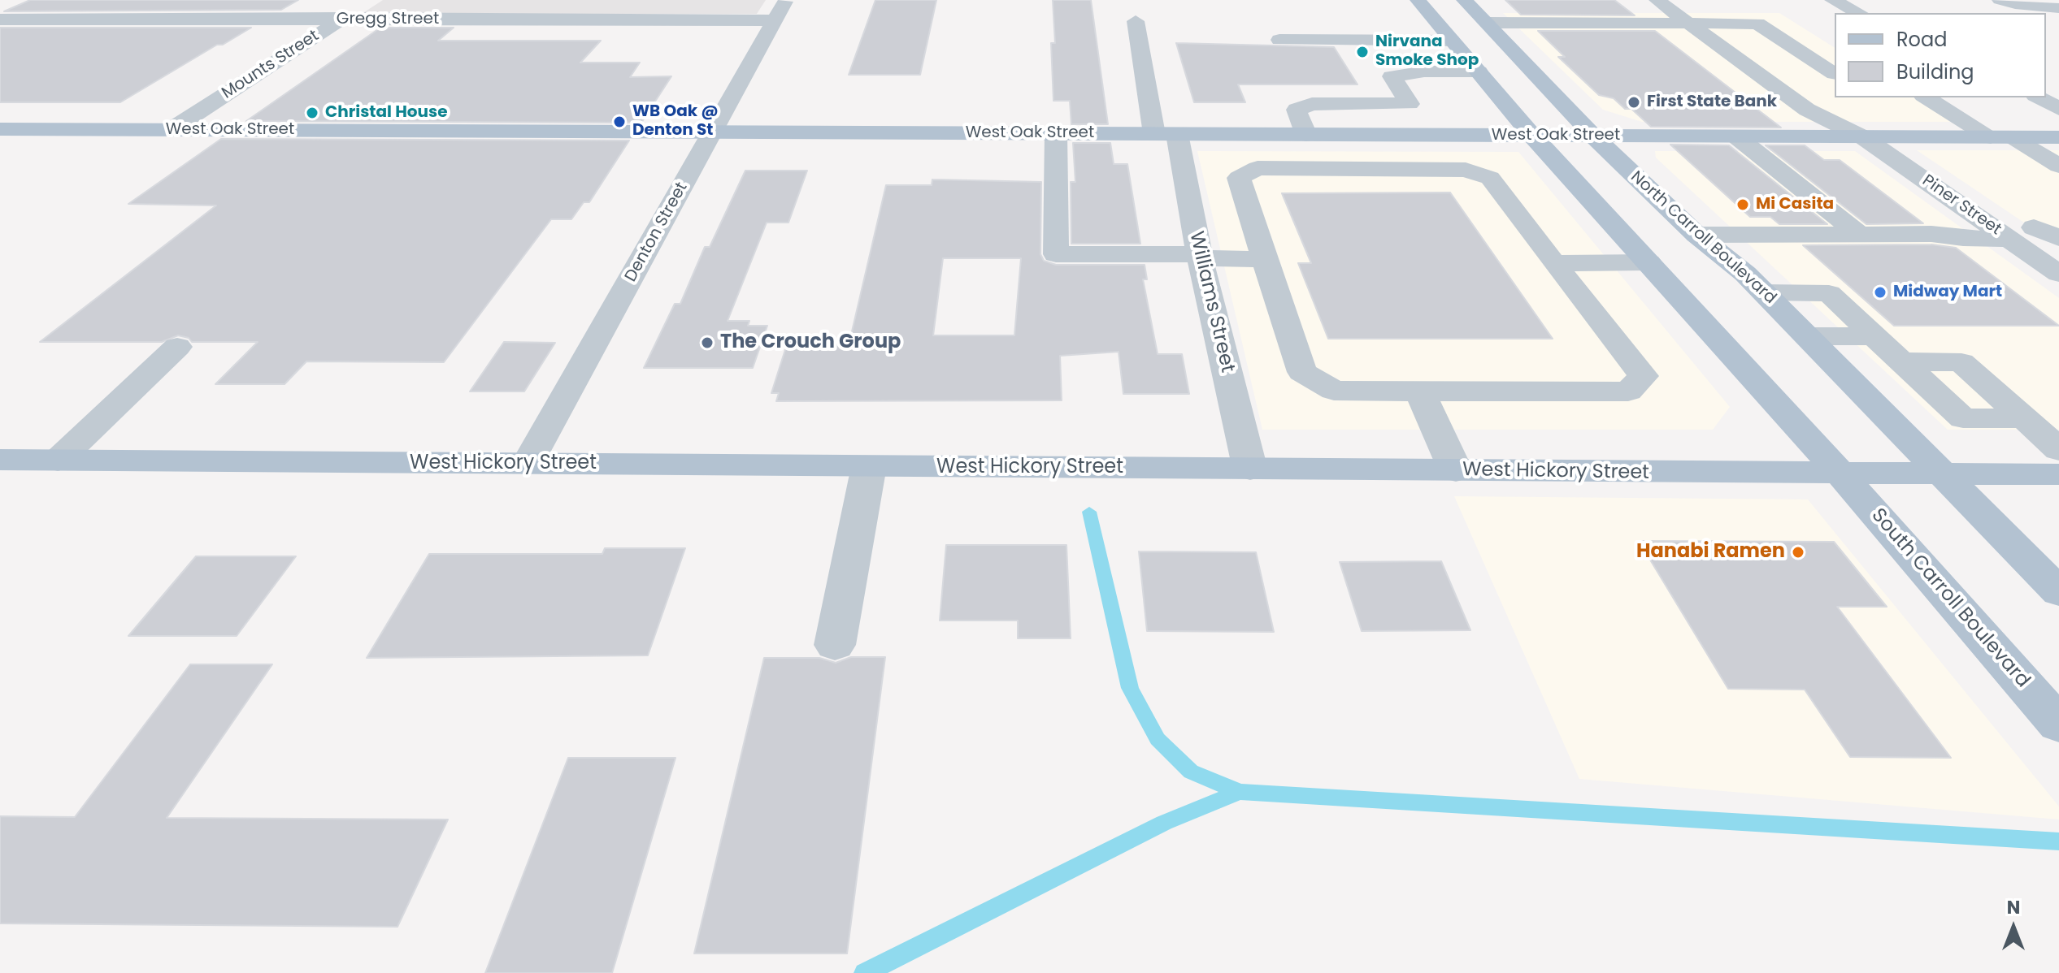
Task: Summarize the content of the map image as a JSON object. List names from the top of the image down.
{
  "streets": {
    "main road": [
      "West Oak Street",
      "North Carroll Boulevard",
      "West Hickory Street",
      "South Carroll Boulevard"
    ],
    "street": [
      "Gregg Street",
      "Mounts Street",
      "Piner Street",
      "Denton Street",
      "Williams Street"
    ]
  },
  "crossings": [
    ["Gregg Street", "Mounts Street"],
    ["Gregg Street", "Denton Street"],
    ["Mounts Street", "West Oak Street"],
    ["West Oak Street", "Piner Street"],
    ["West Oak Street", "Denton Street"],
    ["West Oak Street", "North Carroll Boulevard"],
    ["West Oak Street", "Williams Street"],
    ["Denton Street", "West Hickory Street"],
    ["North Carroll Boulevard", "West Hickory Street"],
    ["Williams Street", "West Hickory Street"],
    ["West Hickory Street", "South Carroll Boulevard"]
  ],
  "places": [
    "Nirvana Smoke Shop",
    "First State Bank",
    "Christal House",
    "WB Oak @ Denton St",
    "Mi Casita",
    "Midway Mart",
    "The Crouch Group",
    "Hanabi Ramen"
  ],
  "legend": ["Road", "Building"],
  "north": "top"
}
